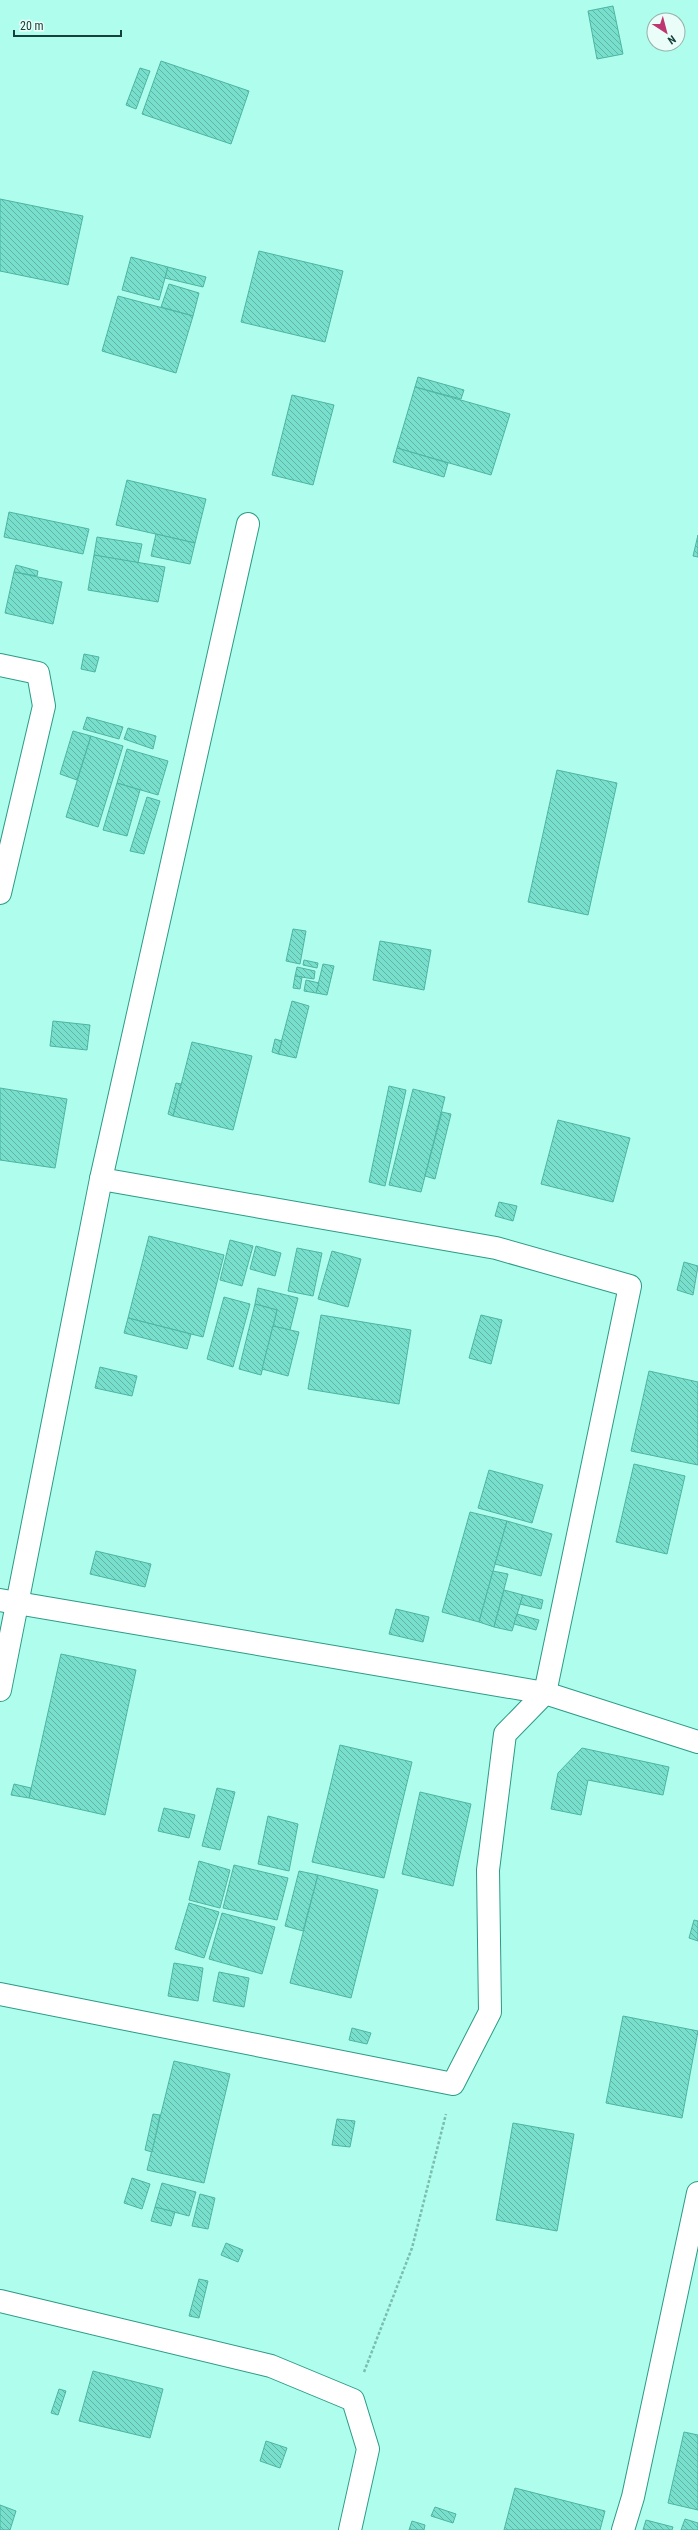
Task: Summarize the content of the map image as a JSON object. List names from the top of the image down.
{
  "scale_bar": "20 m",
  "north": "bottom right"
}
